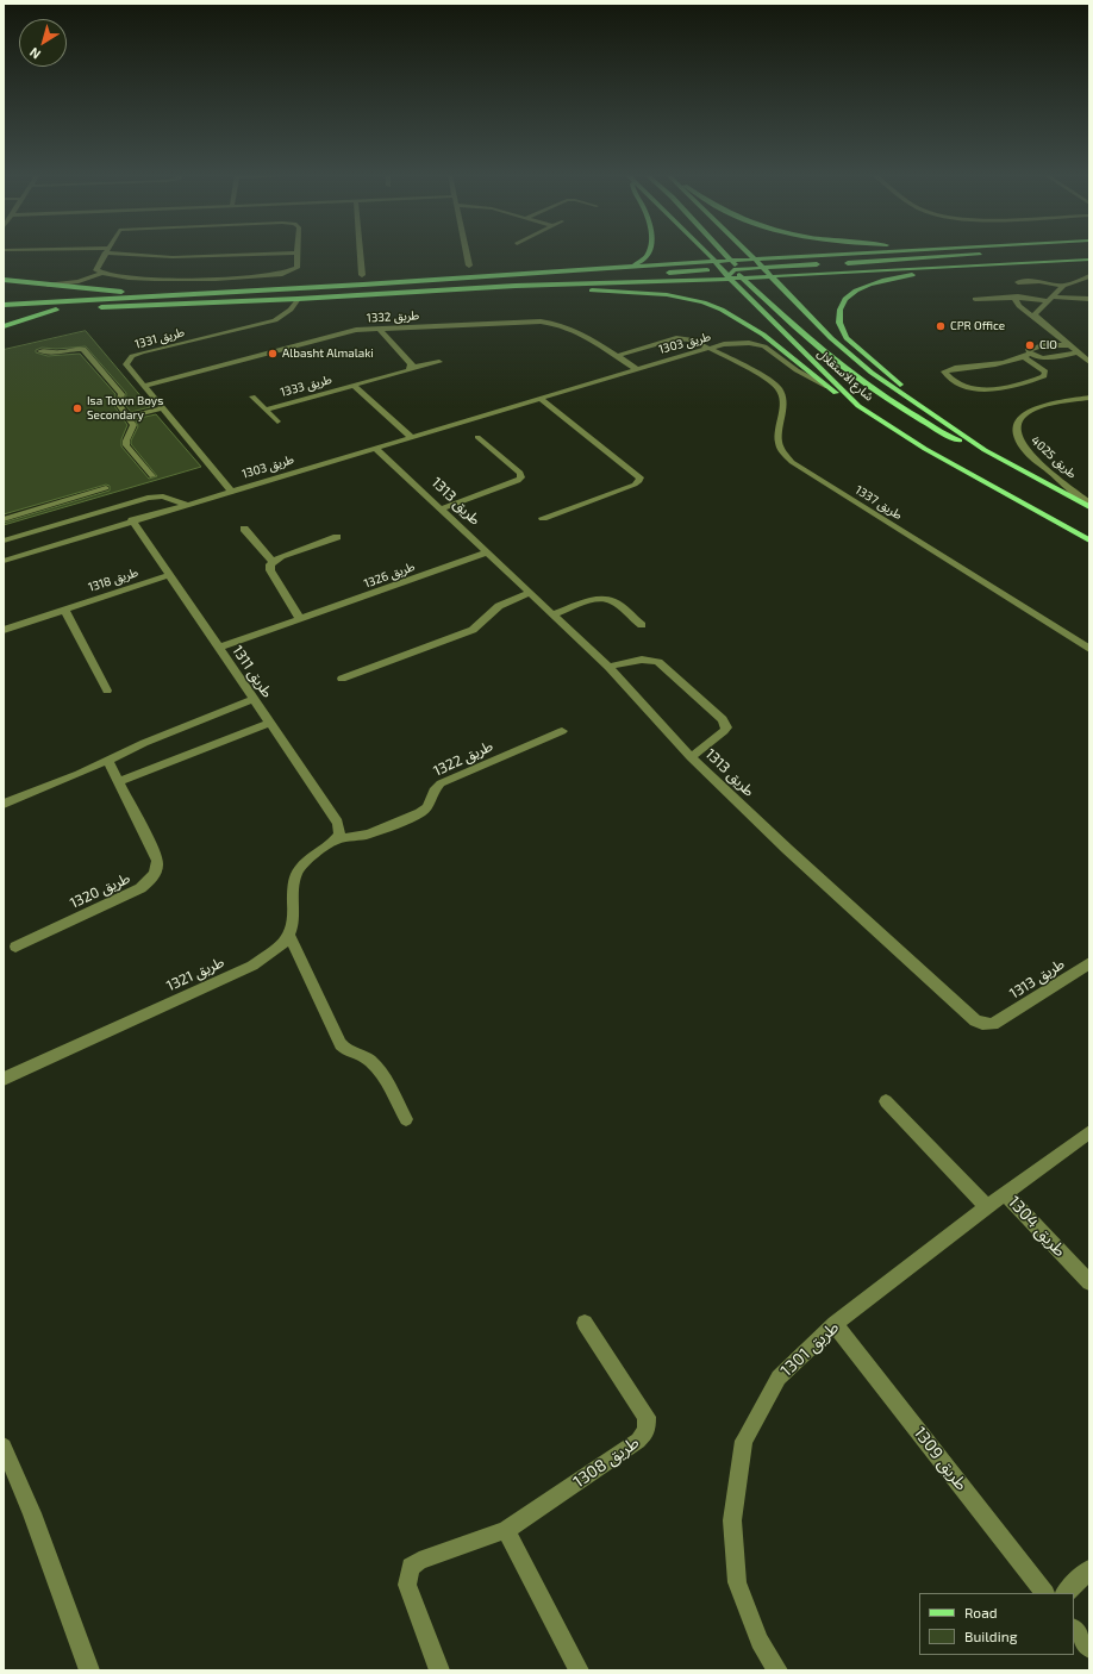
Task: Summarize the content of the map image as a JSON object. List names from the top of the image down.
{
  "streets": {
    "main road": ["شارع الاستقلال"],
    "street": [
      "طريق 1332",
      "طريق 1331",
      "طريق 1303",
      "طريق 1333",
      "طريق 4025",
      "طريق 1313",
      "طريق 1337",
      "طريق 1326",
      "طريق 1318",
      "طريق 1311",
      "طريق 1322",
      "طريق 1320",
      "طريق 1321",
      "طريق 1304",
      "طريق 1301",
      "طريق 1309",
      "طريق 1308"
    ]
  },
  "crossings": [
    ["طريق 1332", "طريق 1331"],
    ["طريق 1332", "طريق 1303"],
    ["طريق 1332", "طريق 1337"],
    ["طريق 1331", "طريق 1303"],
    ["طريق 1303", "طريق 1333"],
    ["طريق 1303", "طريق 1313"],
    ["طريق 1303", "طريق 1337"],
    ["طريق 1303", "طريق 1311"],
    ["شارع الاستقلال", "طريق 4025"],
    ["طريق 1313", "طريق 1326"],
    ["طريق 1326", "طريق 1311"],
    ["طريق 1318", "طريق 1311"],
    ["طريق 1311", "طريق 1322"],
    ["طريق 1304", "طريق 1301"],
    ["طريق 1301", "طريق 1309"]
  ],
  "places": [
    "CPR Office",
    "CIO",
    "Albasht Almalaki",
    "Isa Town Boys Secondary"
  ],
  "legend": ["Road", "Building"],
  "north": "bottom left"
}
